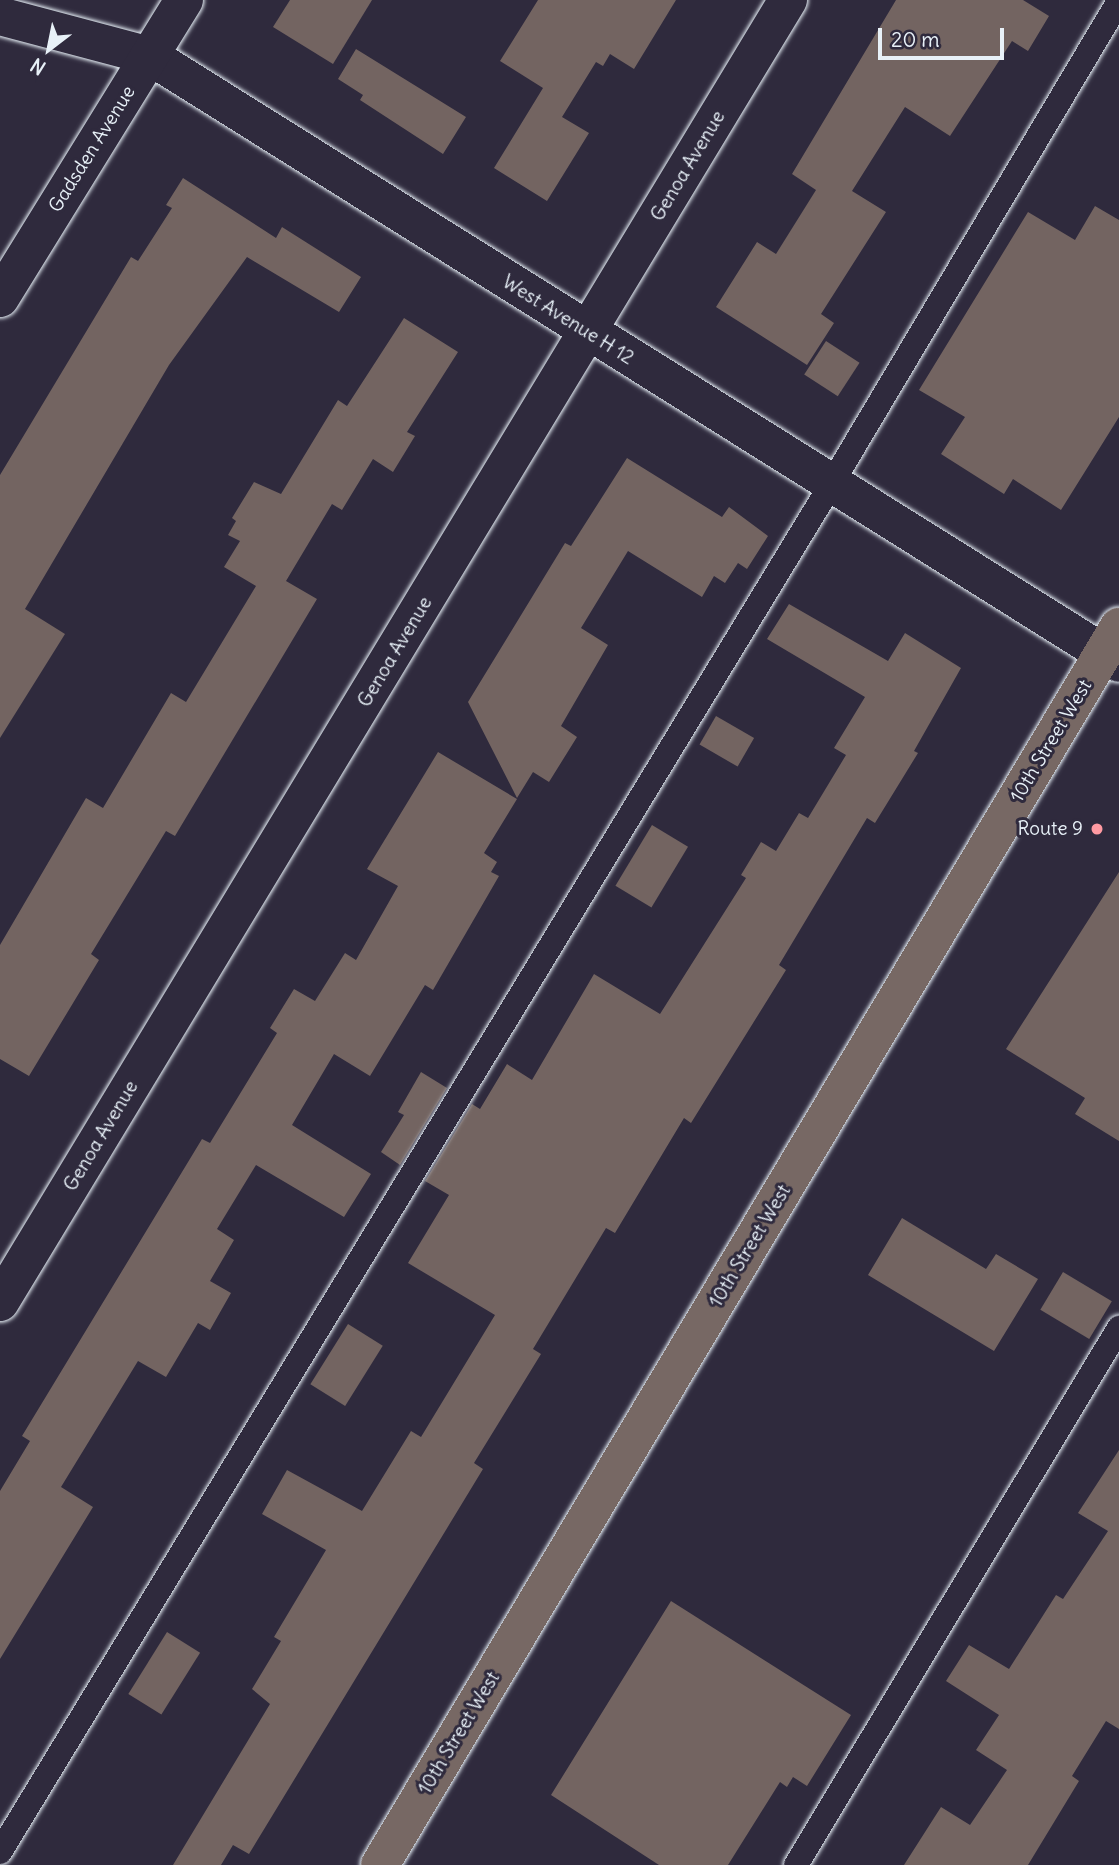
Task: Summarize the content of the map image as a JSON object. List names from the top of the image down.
{
  "streets": {
    "main road": ["10th Street West"],
    "street": ["Gadsden Avenue", "Genoa Avenue", "West Avenue H 12"]
  },
  "crossings": [
    ["Gadsden Avenue", "West Avenue H 12"],
    ["Genoa Avenue", "West Avenue H 12"],
    ["West Avenue H 12", "10th Street West"]
  ],
  "places": ["Route 9"],
  "scale_bar": "20 m",
  "north": "bottom left"
}
